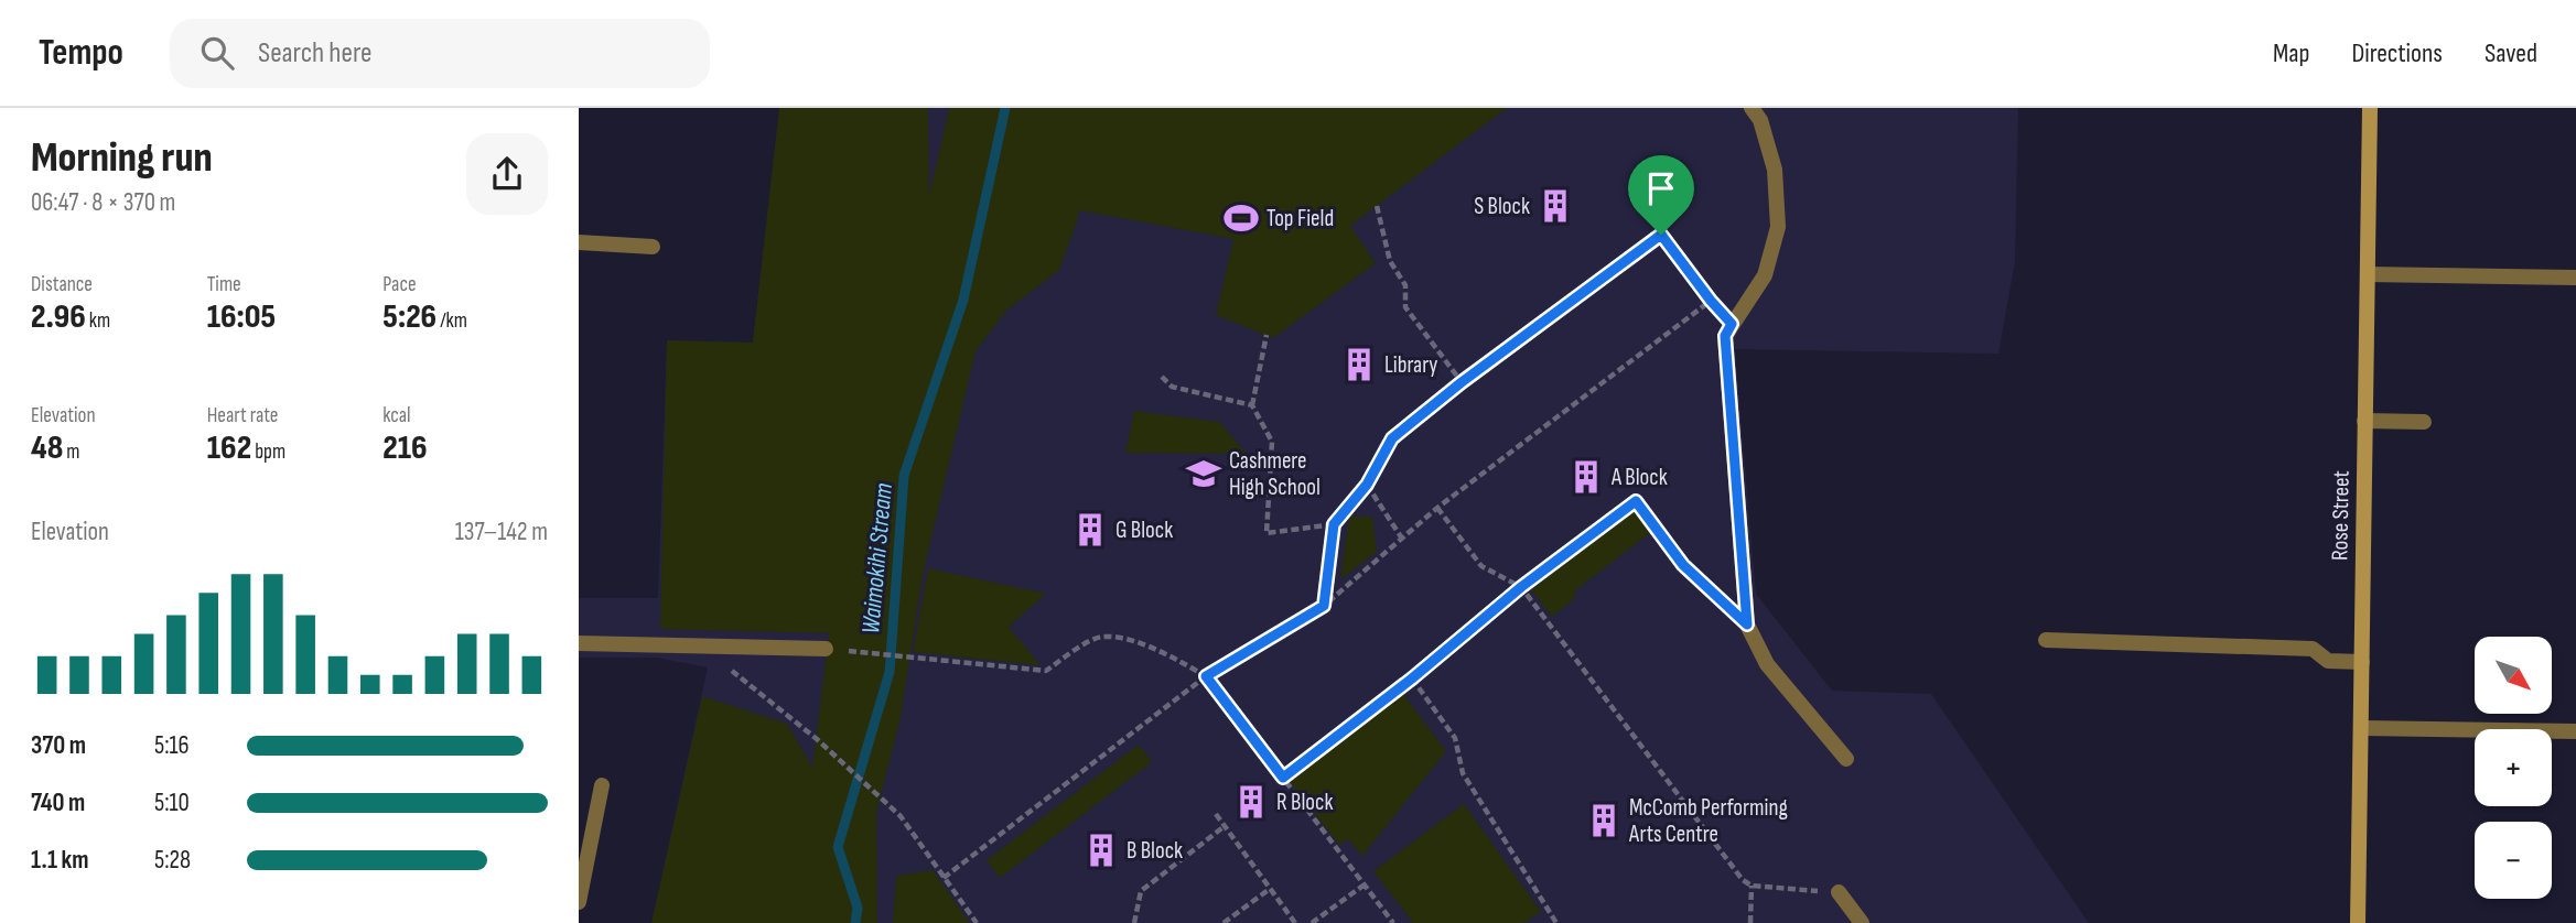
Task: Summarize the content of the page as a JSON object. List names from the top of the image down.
{
  "streets": {
    "street": ["Rose Street"]
  },
  "water": ["Waimokihi Stream"],
  "places": {
    "building": [
      "S Block",
      "Library",
      "A Block",
      "G Block",
      "R Block",
      "McComb Performing Arts Centre",
      "B Block"
    ],
    "sports": ["Top Field"],
    "school or university": ["Cashmere High School"]
  },
  "north": "bottom right",
  "page": {
    "header": "Tempo",
    "search": "Search here",
    "nav": ["Map", "Directions", "Saved"],
    "heading": ["Morning run", "06:47 · 8 × 370 m"],
    "stats": [
      ["Distance", "2.96 km"],
      ["Time", "16:05"],
      ["Pace", "5:26 /km"],
      ["Elevation", "48 m"],
      ["Heart rate", "162 bpm"],
      ["kcal", "216"]
    ],
    "chart": ["Elevation", "137–142 m"],
    "map_buttons": ["+", "−"],
    "list": [
      {
        "name": "370 m",
        "note": "5:16"
      },
      {
        "name": "740 m",
        "note": "5:10"
      },
      {
        "name": "1.1 km",
        "note": "5:28"
      }
    ]
  }
}
